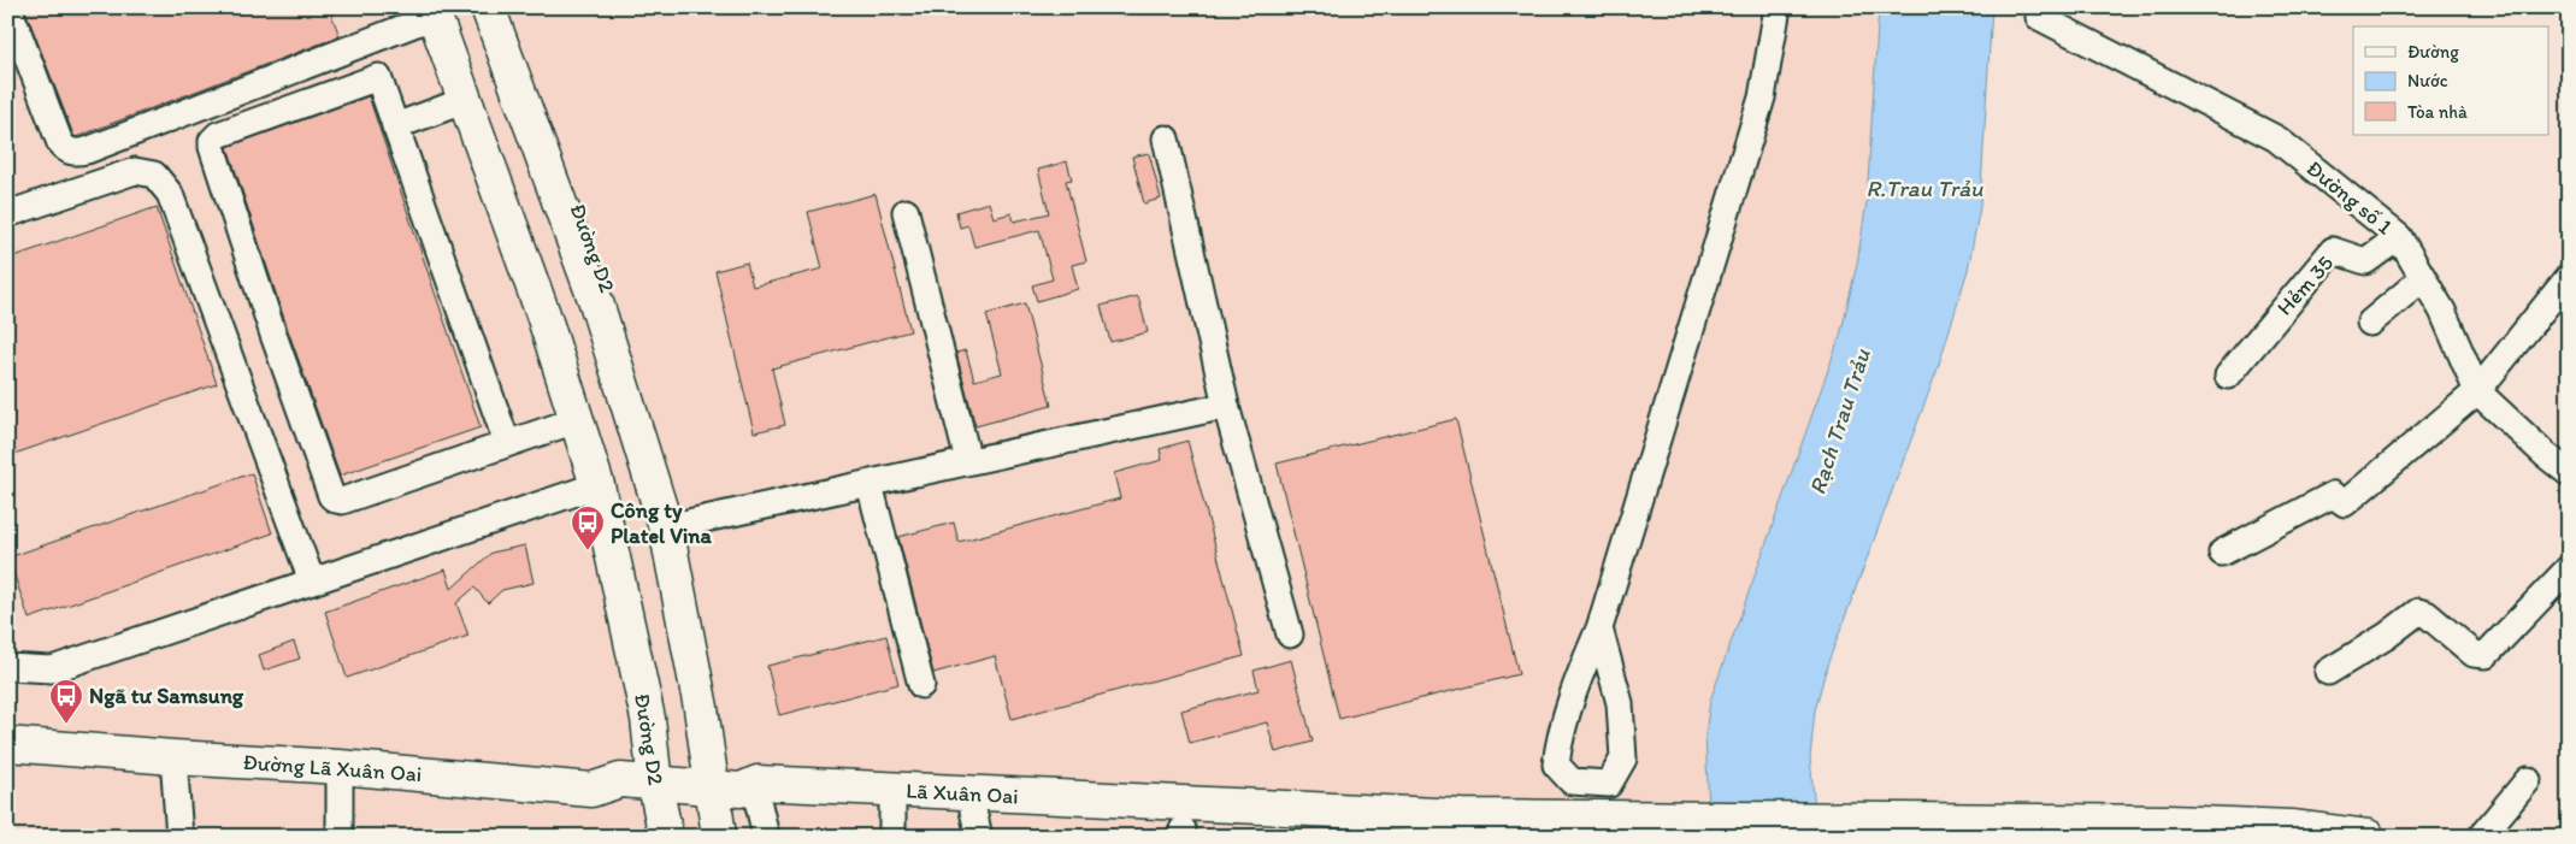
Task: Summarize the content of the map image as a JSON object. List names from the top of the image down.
{
  "streets": {
    "main road": ["Đường D2", "Đường Lã Xuân Oai", "Lã Xuân Oai"],
    "street": ["Đường số 1", "Hẻm 35"]
  },
  "crossings": [
    ["Đường số 1", "Hẻm 35"],
    ["Đường D2", "Đường Lã Xuân Oai"],
    ["Đường D2", "Lã Xuân Oai"],
    ["Đường Lã Xuân Oai", "Lã Xuân Oai"]
  ],
  "water": ["R.Trau Trảu", "Rạch Trau Trảu"],
  "places": {
    "bus stop": ["Công ty Platel Vina", "Ngã tư Samsung"]
  },
  "legend": ["Đường", "Nước", "Tòa nhà"]
}
